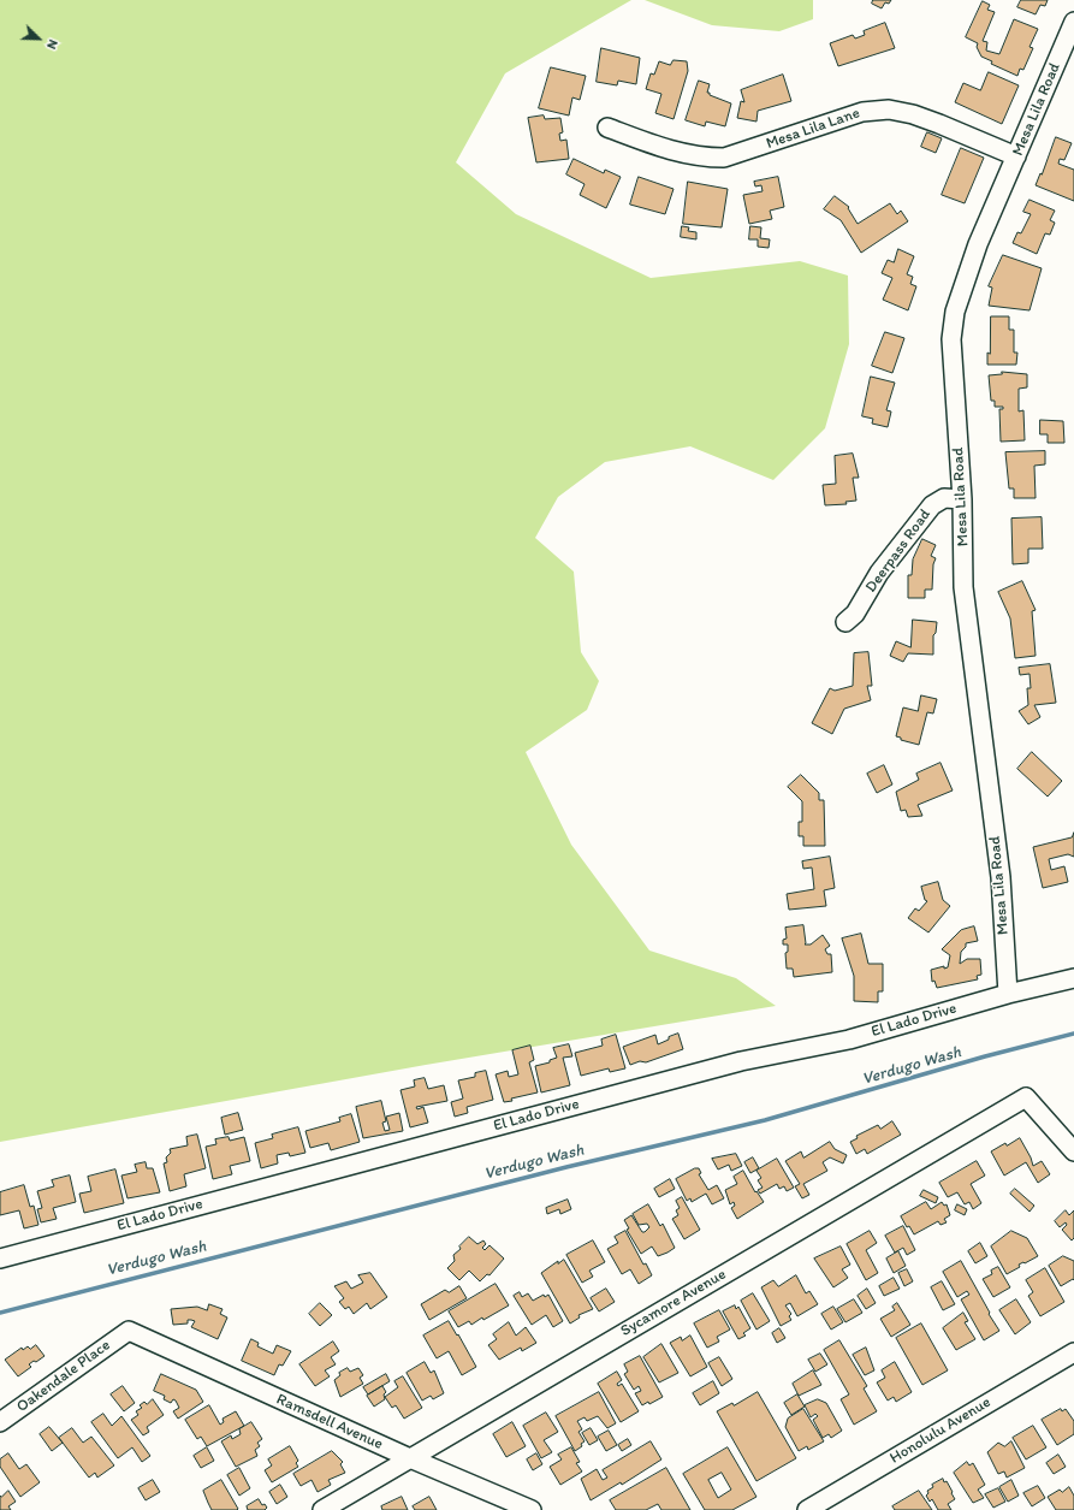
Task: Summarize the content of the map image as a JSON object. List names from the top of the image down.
{
  "streets": {
    "street": [
      "Mesa Lila Road",
      "Mesa Lila Lane",
      "Deerpass Road",
      "El Lado Drive",
      "Sycamore Avenue",
      "Oakendale Place",
      "Ramsdell Avenue",
      "Honolulu Avenue"
    ]
  },
  "crossings": [
    ["Mesa Lila Road", "Mesa Lila Lane"],
    ["Mesa Lila Road", "Deerpass Road"],
    ["Mesa Lila Road", "El Lado Drive"],
    ["Sycamore Avenue", "Ramsdell Avenue"],
    ["Oakendale Place", "Ramsdell Avenue"]
  ],
  "water": ["Verdugo Wash"],
  "north": "bottom right"
}
